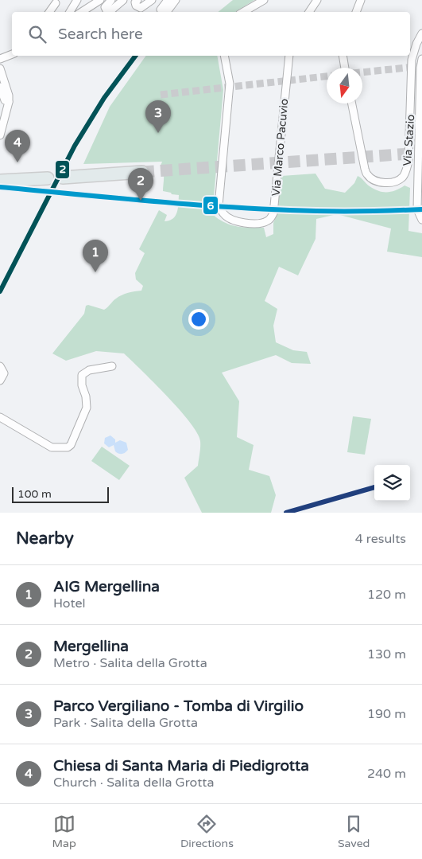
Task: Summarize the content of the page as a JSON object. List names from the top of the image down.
{
  "streets": {
    "street": ["Via Stazio", "Via Marco Pacuvio"]
  },
  "lines": ["transit line 2", "transit line 6", "rail line 4"],
  "scale_bar": "100 m",
  "north": "bottom",
  "page": {
    "search": "Search here",
    "pins": [
      "3",
      "4",
      "2",
      "1"
    ],
    "scale": "100 m",
    "heading": ["Nearby", "4 results"],
    "list": [
      {
        "mark": "1",
        "name": "AIG Mergellina",
        "note": "Hotel",
        "value": "120 m"
      },
      {
        "mark": "2",
        "name": "Mergellina",
        "note": "Metro · Salita della Grotta",
        "value": "130 m"
      },
      {
        "mark": "3",
        "name": "Parco Vergiliano - Tomba di Virgilio",
        "note": "Park · Salita della Grotta",
        "value": "190 m"
      },
      {
        "mark": "4",
        "name": "Chiesa di Santa Maria di Piedigrotta",
        "note": "Church · Salita della Grotta",
        "value": "240 m"
      }
    ],
    "nav": ["Map", "Directions", "Saved"]
  }
}
